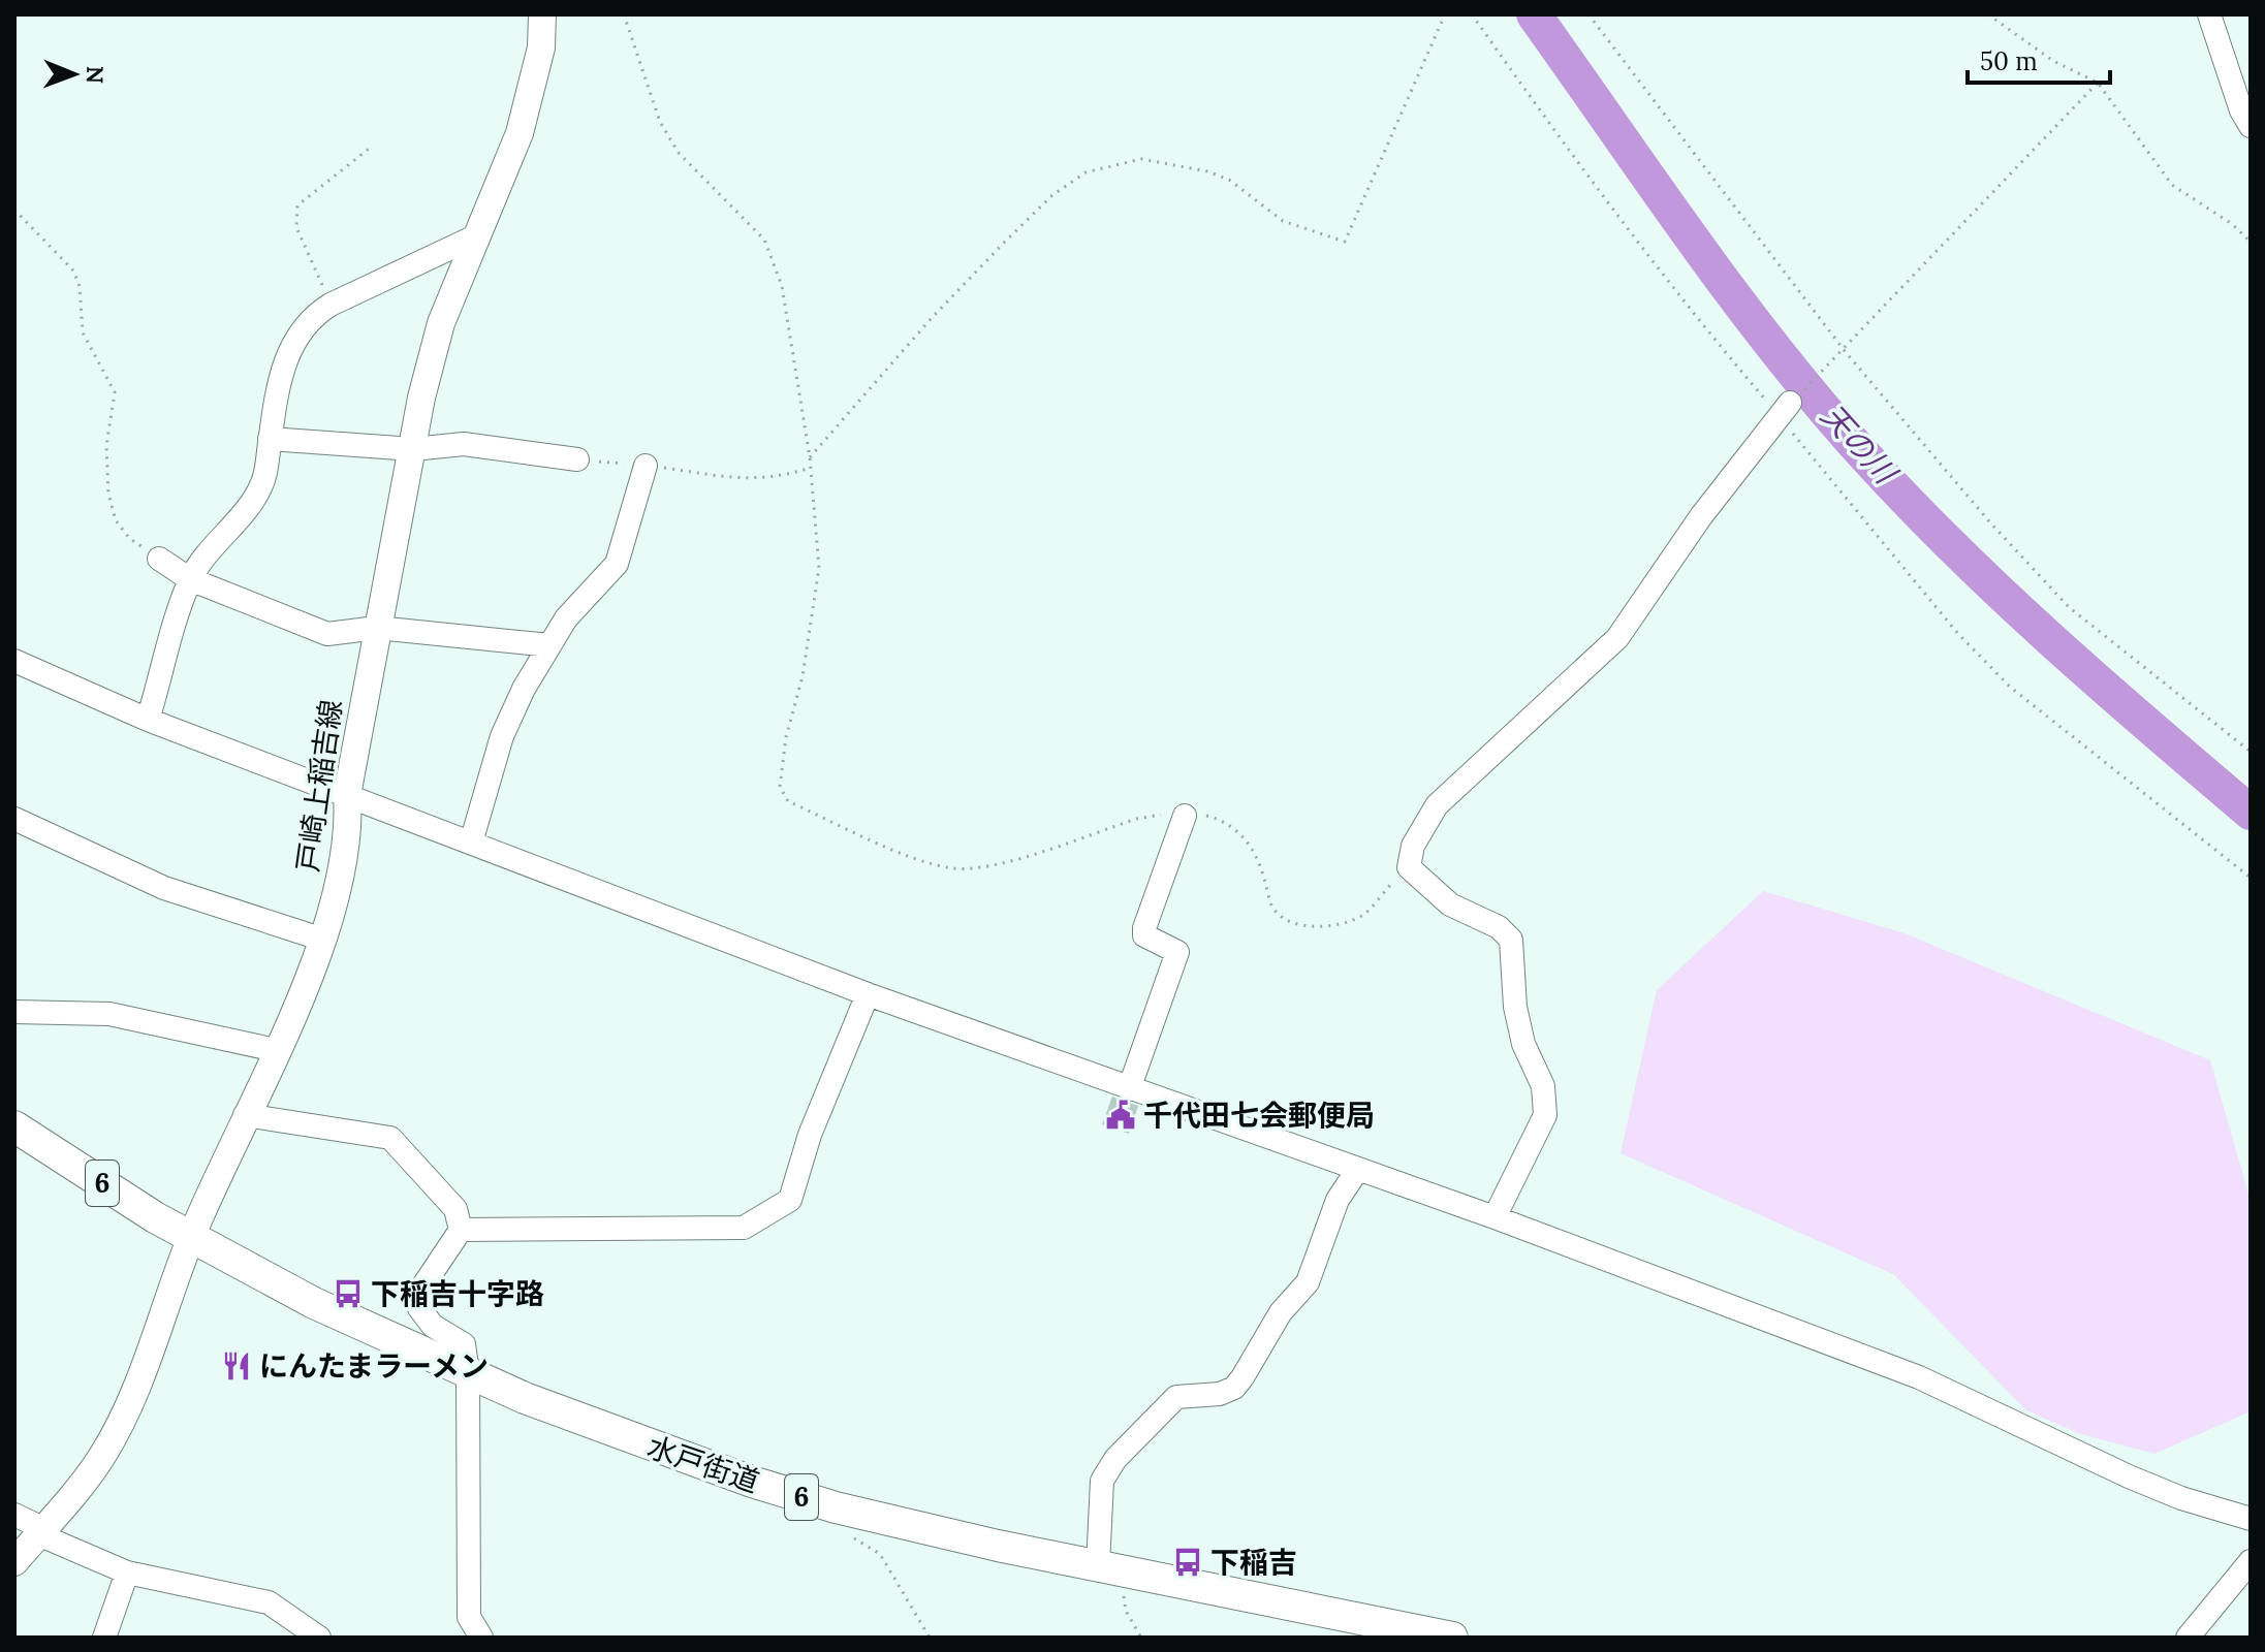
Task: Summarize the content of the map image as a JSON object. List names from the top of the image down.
{
  "streets": {
    "highway": ["6", "水戸街道"],
    "main road": ["戸崎上稲吉線"]
  },
  "crossings": [
    ["戸崎上稲吉線", "水戸街道"]
  ],
  "water": ["天の川"],
  "places": {
    "public building": ["千代田七会郵便局"],
    "bus stop": ["下稲吉十字路", "下稲吉"],
    "restaurant": ["にんたまラーメン"]
  },
  "scale_bar": "50 m",
  "north": "right"
}
